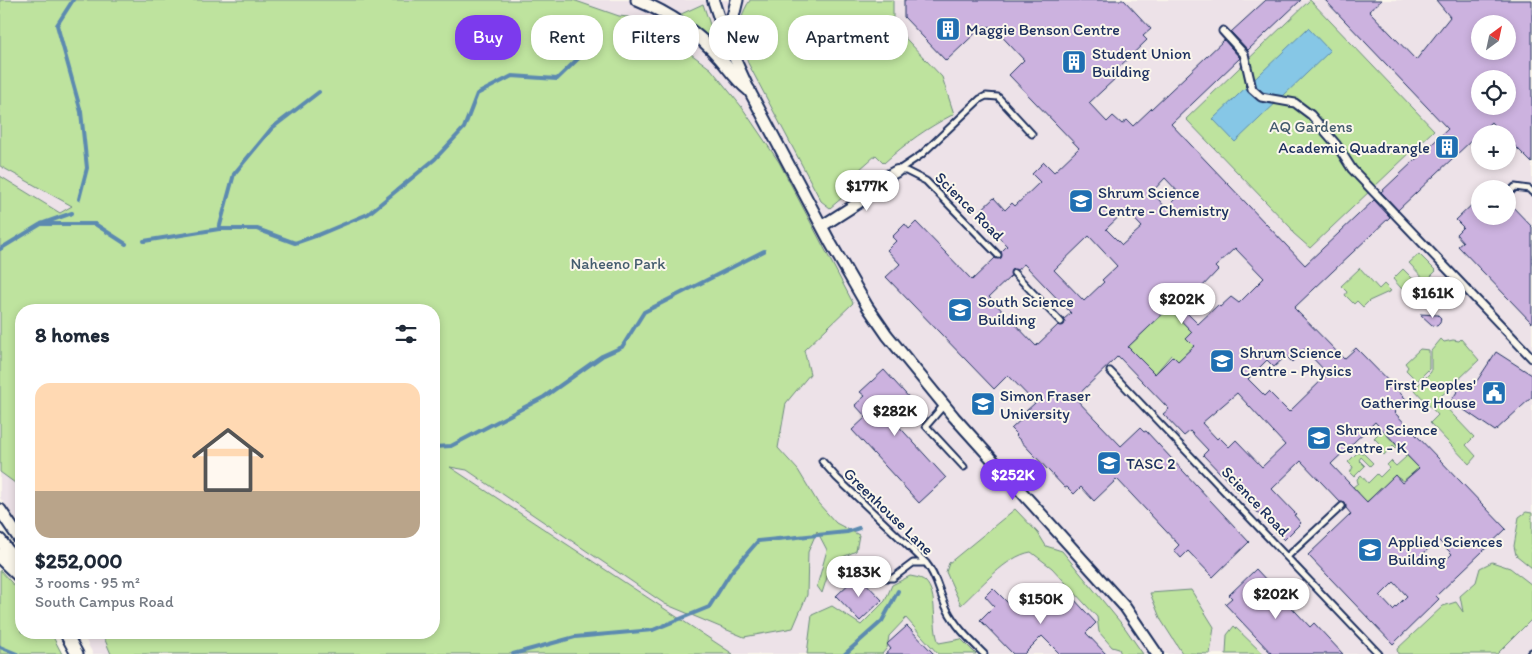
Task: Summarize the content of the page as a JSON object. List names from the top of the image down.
{
  "streets": {
    "lane": ["Science Road", "Greenhouse Lane"]
  },
  "parks": ["AQ Gardens", "Naheeno Park"],
  "places": {
    "building": ["Maggie Benson Centre", "Student Union Building", "Academic Quadrangle"],
    "school or university": [
      "Shrum Science Centre - Chemistry",
      "South Science Building",
      "Shrum Science Centre - Physics",
      "Simon Fraser University",
      "Shrum Science Centre - K",
      "TASC 2",
      "Applied Sciences Building"
    ],
    "public building": ["First Peoples' Gathering House"]
  },
  "north": "top right",
  "page": {
    "map_buttons": ["+", "−"],
    "chip": [
      "Buy",
      "Rent",
      "Filters",
      "New",
      "Apartment"
    ],
    "price": [
      "$177K",
      "$161K",
      "$202K",
      "$282K",
      "$252K",
      "$183K",
      "$202K",
      "$150K"
    ],
    "heading": "8 homes",
    "list": [
      {
        "name": "$252,000",
        "note": "3 rooms · 95 m² · South Campus Road"
      }
    ]
  }
}
